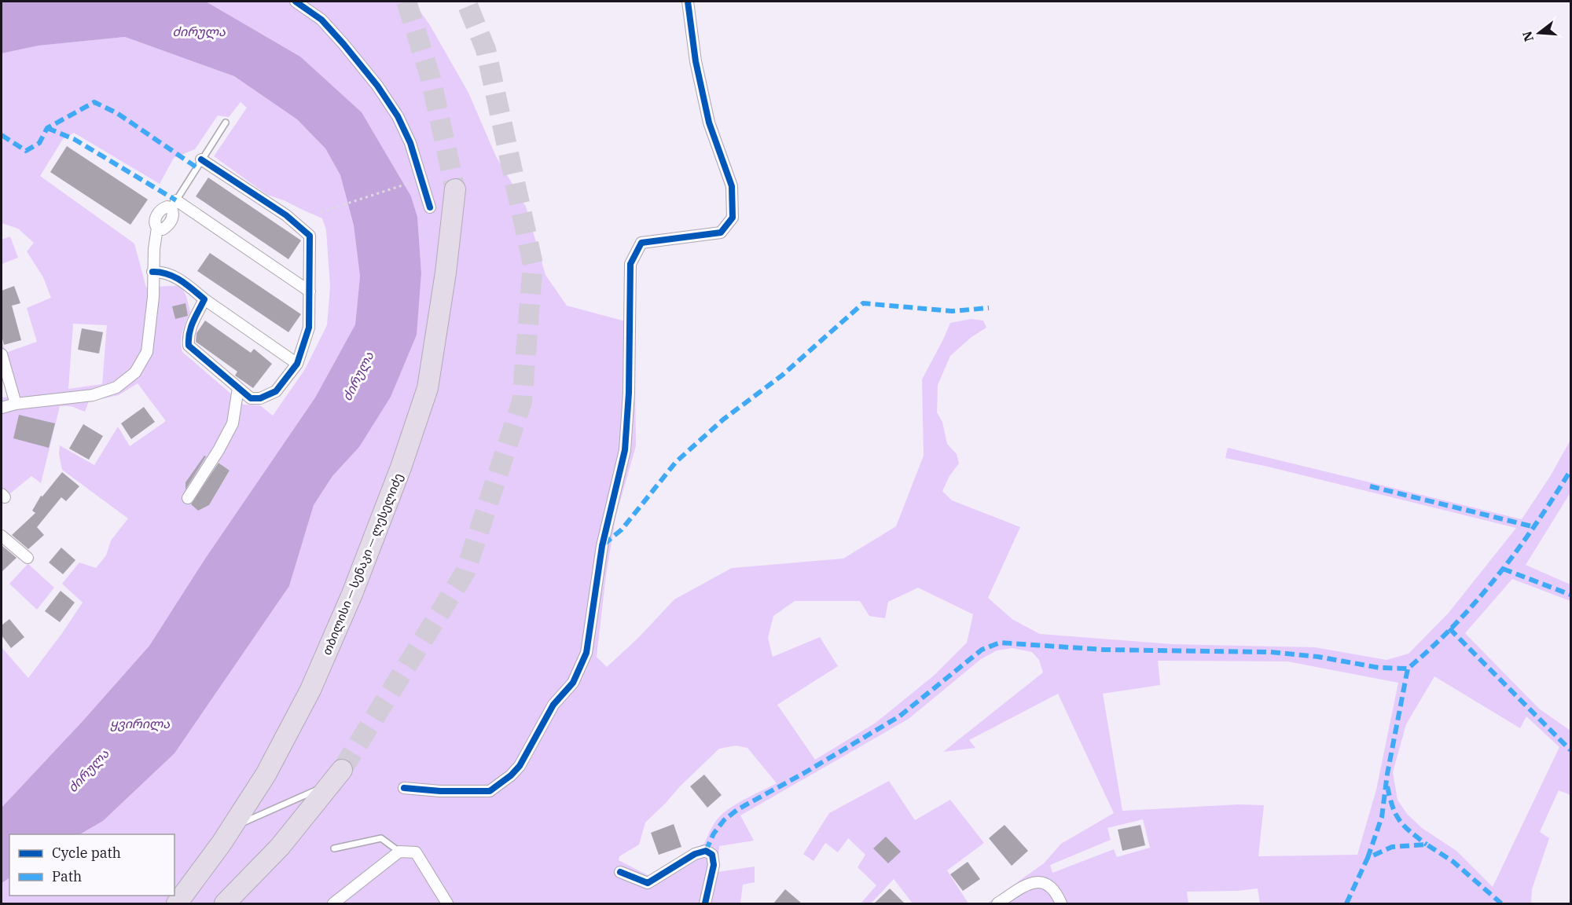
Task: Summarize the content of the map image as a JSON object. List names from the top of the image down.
{
  "streets": {
    "highway": ["თბილისი — სენაკი — ლესელიძე"]
  },
  "water": ["ძირულა", "ყვირილა"],
  "legend": ["Cycle path", "Path"],
  "north": "left"
}
